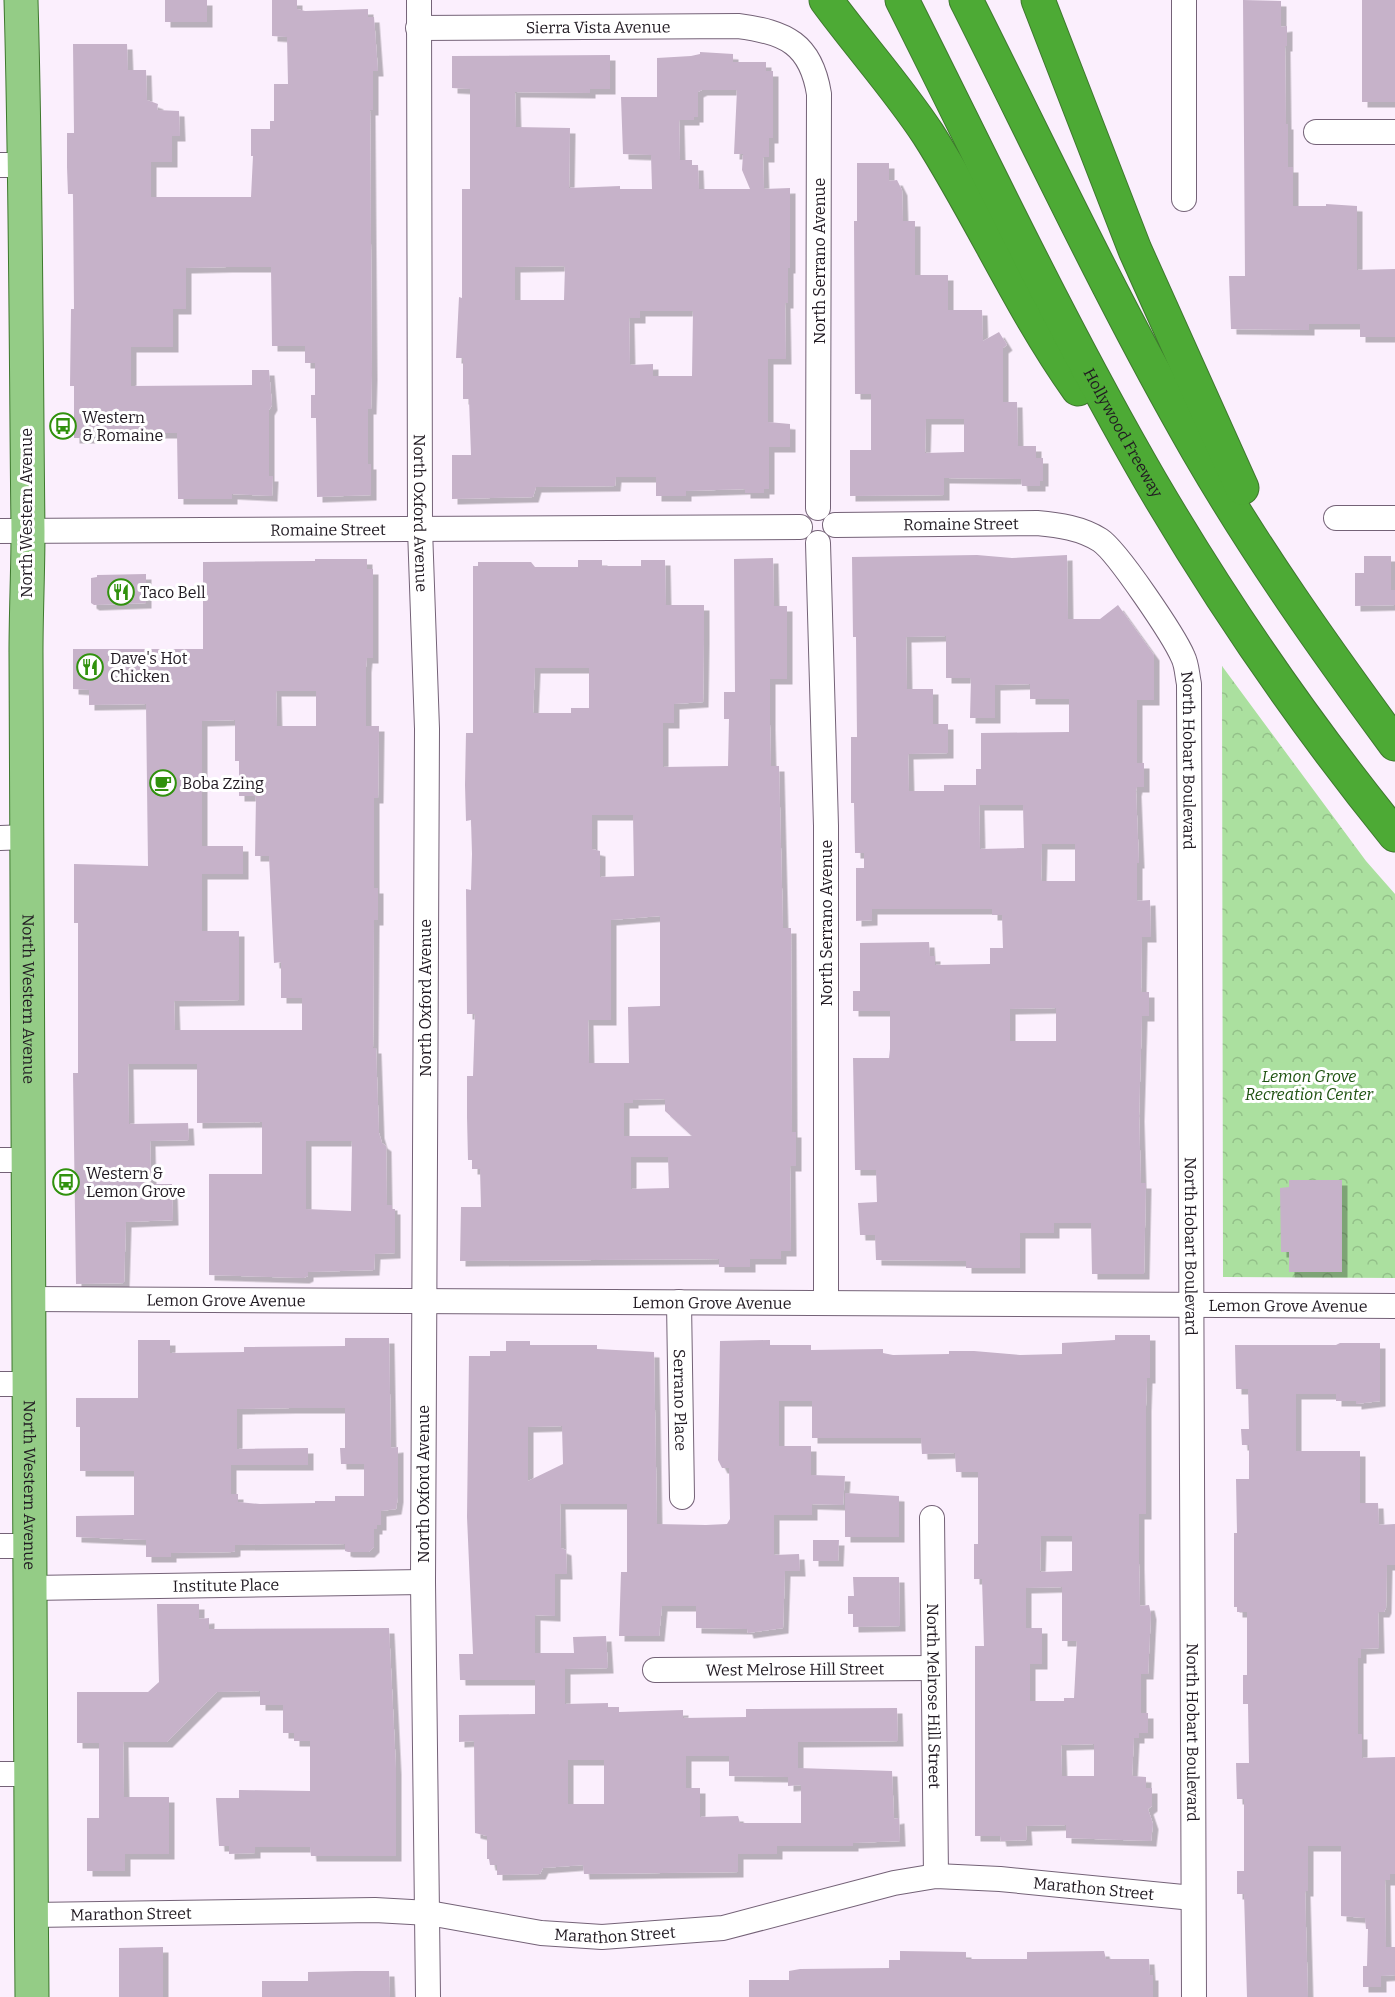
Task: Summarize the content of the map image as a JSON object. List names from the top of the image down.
{
  "streets": {
    "highway": ["Hollywood Freeway"],
    "main road": ["North Western Avenue"],
    "street": [
      "Sierra Vista Avenue",
      "North Serrano Avenue",
      "North Oxford Avenue",
      "Romaine Street",
      "North Hobart Boulevard",
      "Lemon Grove Avenue",
      "Serrano Place",
      "Institute Place",
      "West Melrose Hill Street",
      "North Melrose Hill Street",
      "Marathon Street"
    ]
  },
  "crossings": [
    ["Sierra Vista Avenue", "North Serrano Avenue"],
    ["Sierra Vista Avenue", "North Oxford Avenue"],
    ["North Serrano Avenue", "Romaine Street"],
    ["North Serrano Avenue", "Lemon Grove Avenue"],
    ["North Western Avenue", "Romaine Street"],
    ["North Western Avenue", "Lemon Grove Avenue"],
    ["North Western Avenue", "Institute Place"],
    ["North Western Avenue", "Marathon Street"],
    ["North Oxford Avenue", "Romaine Street"],
    ["North Oxford Avenue", "Lemon Grove Avenue"],
    ["North Oxford Avenue", "Institute Place"],
    ["North Oxford Avenue", "Marathon Street"],
    ["Romaine Street", "North Hobart Boulevard"],
    ["North Hobart Boulevard", "Lemon Grove Avenue"],
    ["North Hobart Boulevard", "Marathon Street"],
    ["Lemon Grove Avenue", "Serrano Place"],
    ["West Melrose Hill Street", "North Melrose Hill Street"],
    ["North Melrose Hill Street", "Marathon Street"]
  ],
  "parks": ["Lemon Grove Recreation Center"],
  "places": {
    "bus stop": ["Western & Romaine", "Western & Lemon Grove"],
    "restaurant": ["Taco Bell", "Dave's Hot Chicken"],
    "cafe": ["Boba Zzing"]
  }
}
